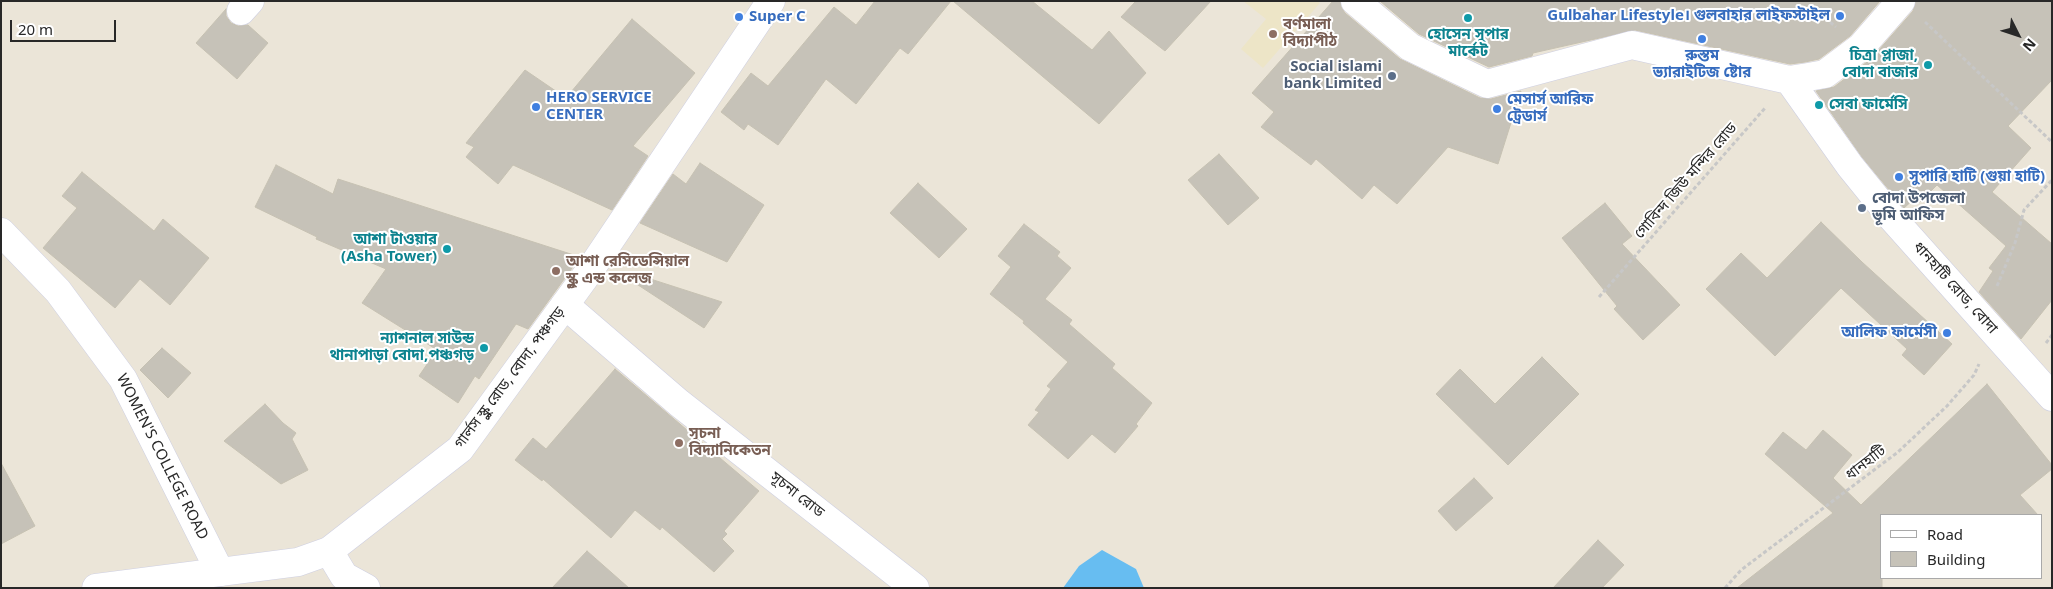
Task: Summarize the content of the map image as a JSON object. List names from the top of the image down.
{
  "streets": {
    "street": [
      "ধানহাটি রোড, বোদা",
      "গার্লস স্কুল রোড, বোদা, পঞ্চগড়",
      "WOMEN'S COLLEGE ROAD",
      "সূচনা রোড"
    ],
    "path": ["গোবিন্দ জিউ মন্দির রোড", "ধানহাটি"]
  },
  "crossings": [
    ["গোবিন্দ জিউ মন্দির রোড", "ধানহাটি রোড, বোদা"],
    ["ধানহাটি রোড, বোদা", "ধানহাটি"],
    ["গার্লস স্কুল রোড, বোদা, পঞ্চগড়", "WOMEN'S COLLEGE ROAD"],
    ["গার্লস স্কুল রোড, বোদা, পঞ্চগড়", "সূচনা রোড"]
  ],
  "places": [
    "Gulbahar Lifestyle। গুলবাহার লাইফস্টাইল",
    "Super C",
    "হোসেন সুপার মার্কেট",
    "বর্ণমালা বিদ্যাপীঠ",
    "রুস্তম ভ্যারাইটিজ ষ্টোর",
    "চিত্রা প্লাজা, বোদা বাজার",
    "Social islami bank Limited",
    "সেবা ফার্মেসি",
    "HERO SERVICE CENTER",
    "মেসার্স আরিফ ট্রেডার্স",
    "সুপারি হাটি (গুয়া হাটি)",
    "বোদা উপজেলা ভূমি আফিস",
    "আশা টাওয়ার (Asha Tower)",
    "আশা রেসিডেন্সিয়াল স্কুল এন্ড কলেজ",
    "আলিফ ফার্মেসী",
    "ন্যাশনাল সাউন্ড থানাপাড়া বোদা,পঞ্চগড়",
    "সূচনা বিদ্যানিকেতন"
  ],
  "legend": ["Road", "Building"],
  "scale_bar": "20 m",
  "north": "bottom right"
}
